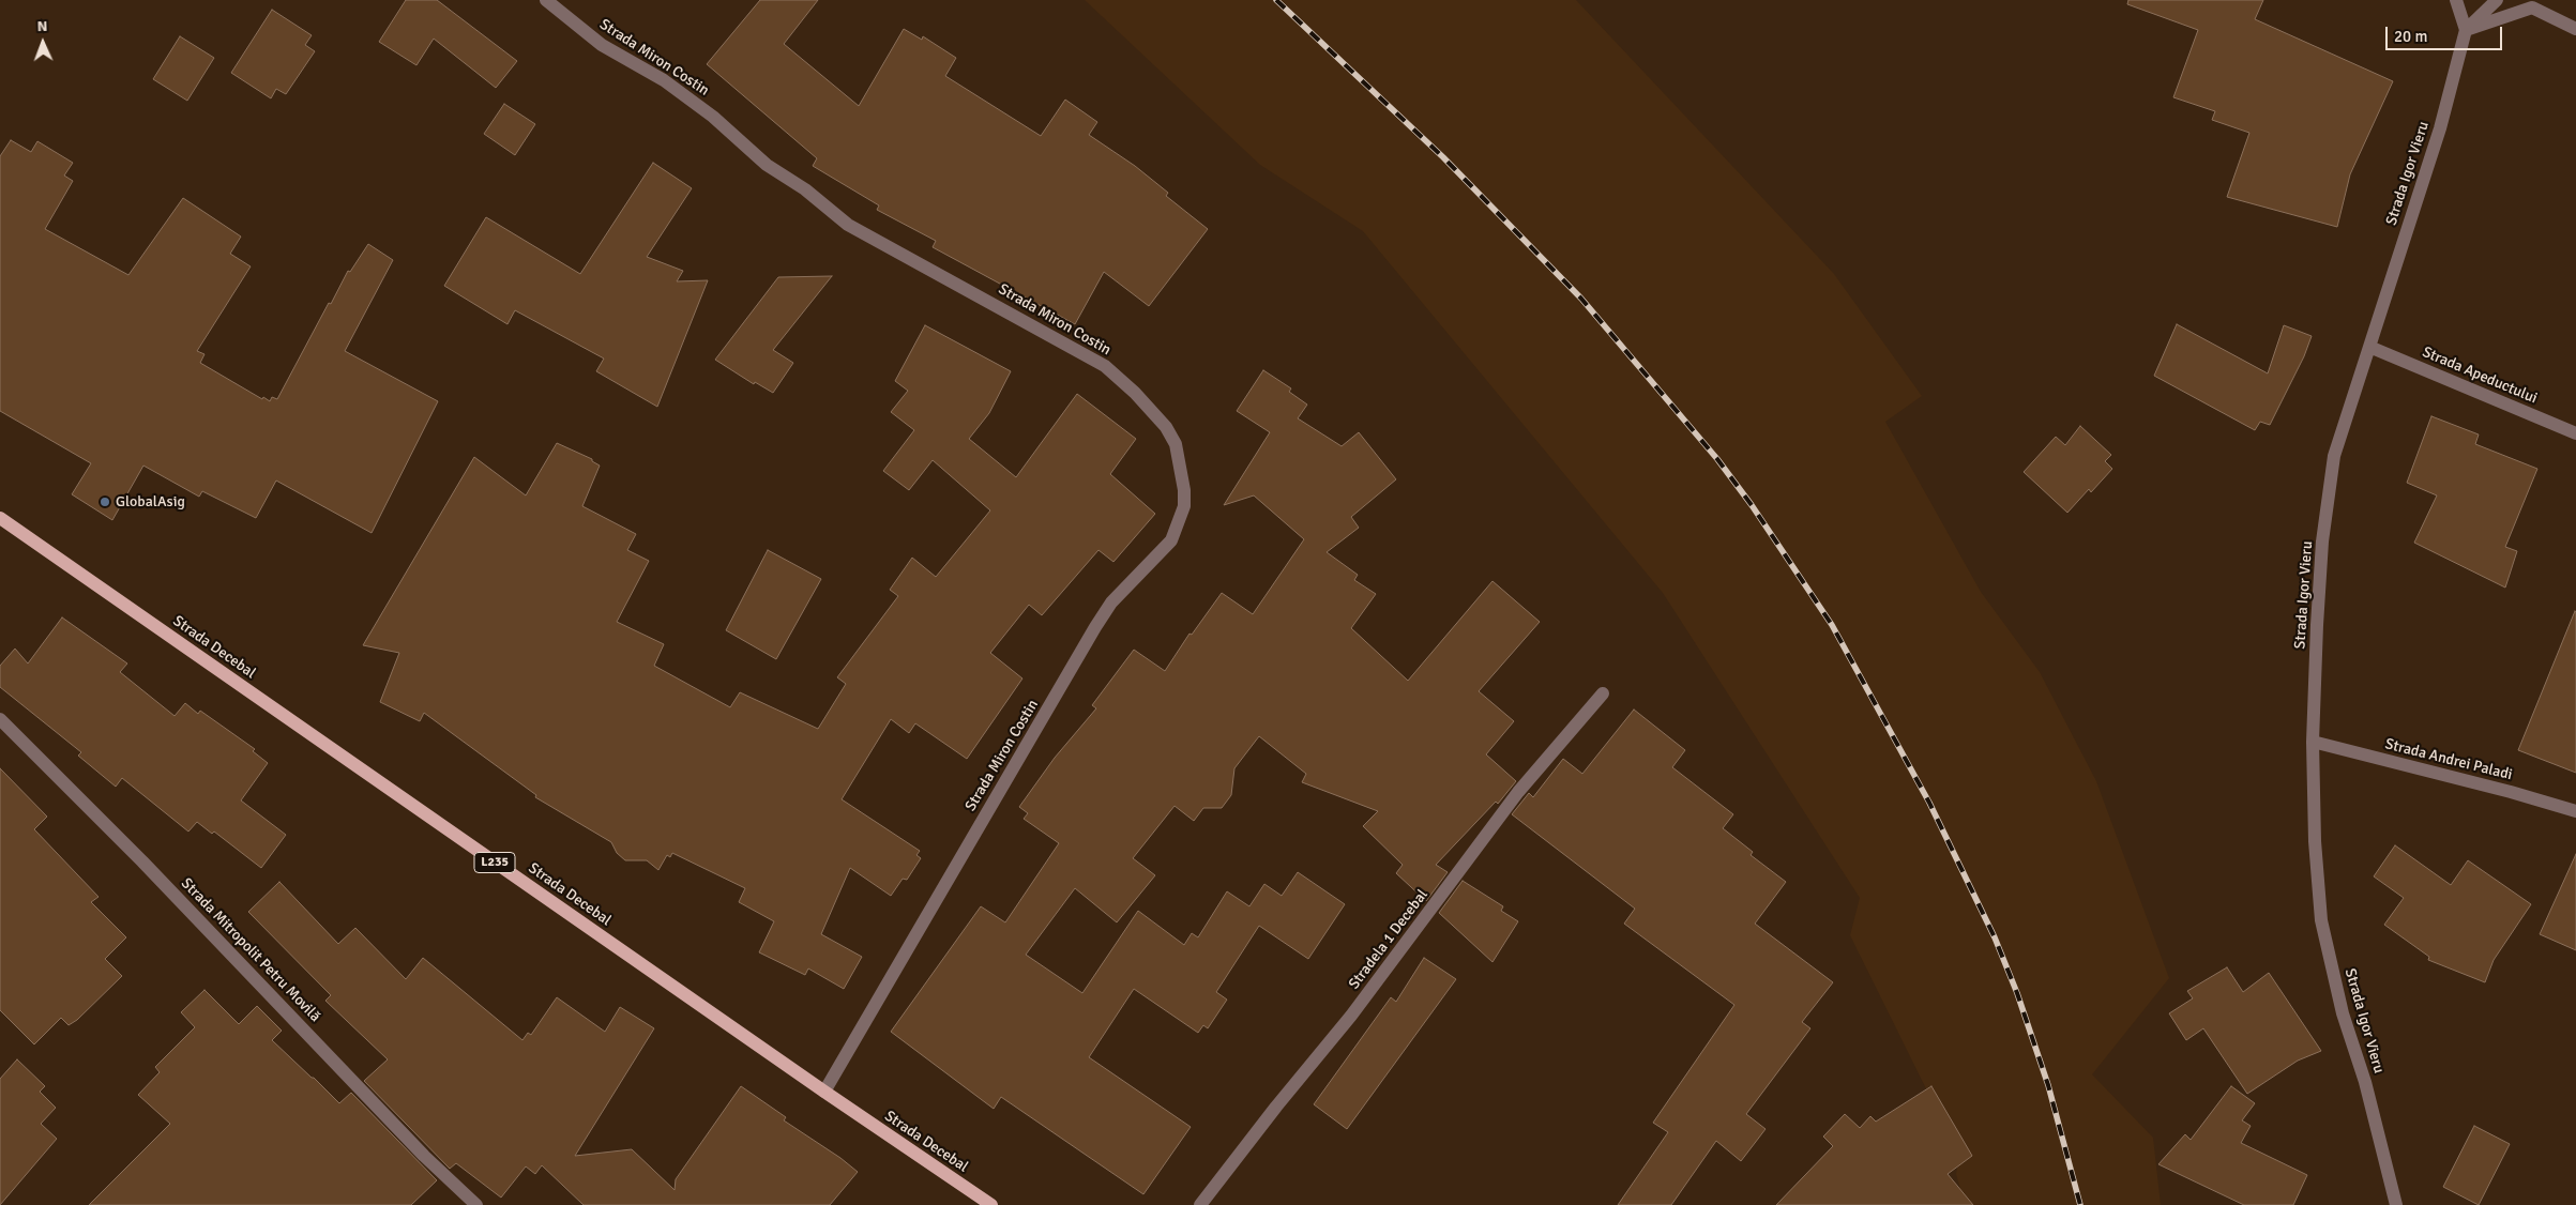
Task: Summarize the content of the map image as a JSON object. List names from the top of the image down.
{
  "streets": {
    "main road": ["Strada Decebal", "L235"],
    "street": [
      "Strada Miron Costin",
      "Strada Igor Vieru",
      "Strada Apeductului",
      "Strada Andrei Paladi",
      "Stradela 1 Decebal",
      "Strada Mitropolit Petru Movilă"
    ]
  },
  "crossings": [
    ["Strada Miron Costin", "Strada Decebal"],
    ["Strada Igor Vieru", "Strada Apeductului"],
    ["Strada Igor Vieru", "Strada Andrei Paladi"]
  ],
  "places": ["GlobalAsig"],
  "scale_bar": "20 m",
  "north": "top"
}
